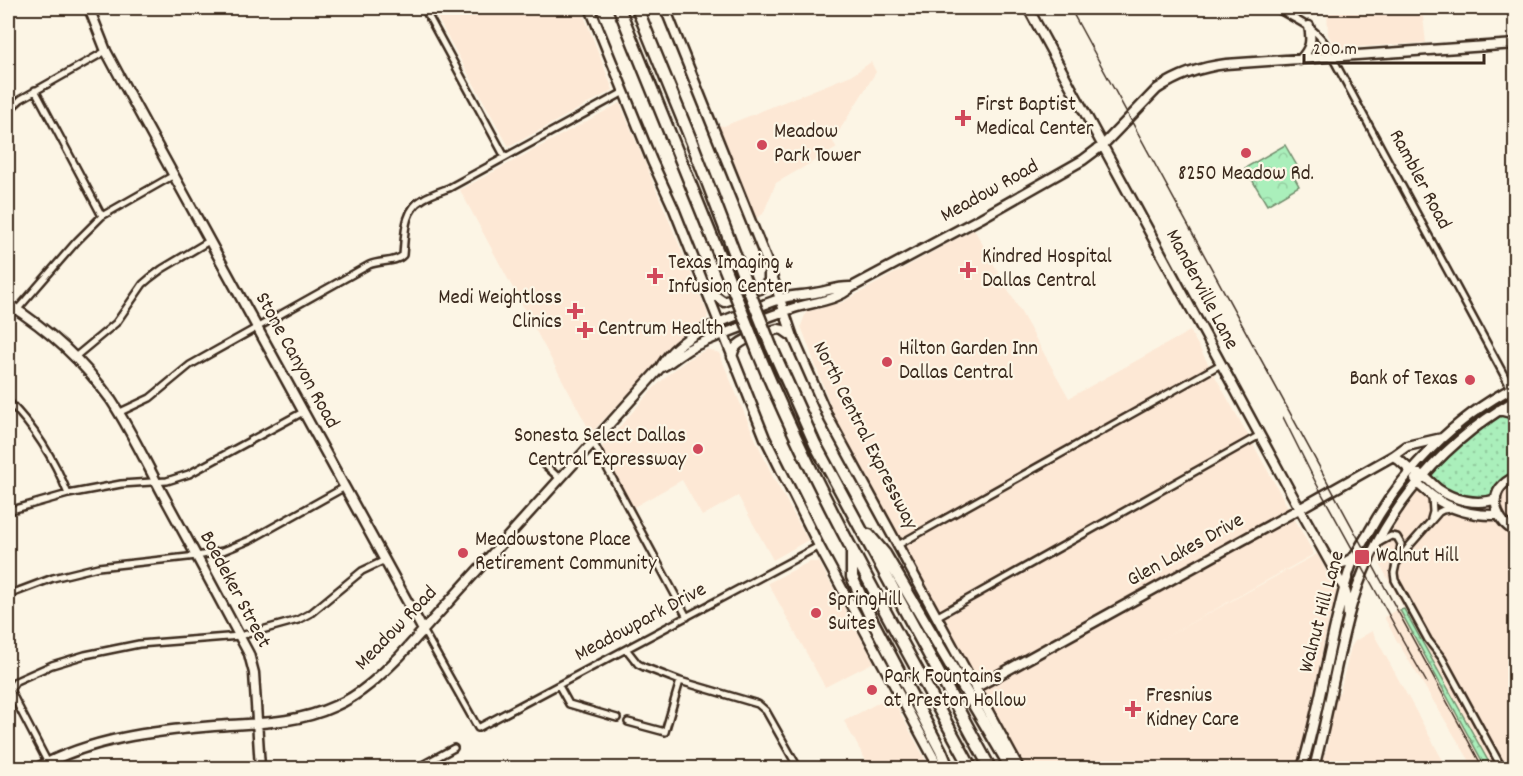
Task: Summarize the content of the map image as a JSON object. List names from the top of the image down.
{
  "streets": {
    "highway": ["North Central Expressway"],
    "street": [
      "Rambler Road",
      "Meadow Road",
      "Manderville Lane",
      "Stone Canyon Road",
      "Glen Lakes Drive",
      "Boedeker Street",
      "Walnut Hill Lane",
      "Meadowpark Drive"
    ]
  },
  "crossings": [
    ["Rambler Road", "Meadow Road"],
    ["Rambler Road", "Walnut Hill Lane"],
    ["Meadow Road", "Manderville Lane"],
    ["Meadow Road", "Stone Canyon Road"],
    ["Meadow Road", "North Central Expressway"],
    ["Meadow Road", "Boedeker Street"],
    ["Manderville Lane", "Glen Lakes Drive"],
    ["Manderville Lane", "Walnut Hill Lane"],
    ["Stone Canyon Road", "Meadowpark Drive"],
    ["North Central Expressway", "Glen Lakes Drive"],
    ["Glen Lakes Drive", "Walnut Hill Lane"]
  ],
  "places": {
    "health": [
      "First Baptist Medical Center",
      "Kindred Hospital Dallas Central",
      "Texas Imaging & Infusion Center",
      "Medi Weightloss Clinics",
      "Centrum Health",
      "Fresnius Kidney Care"
    ],
    "other": [
      "Meadow Park Tower",
      "8250 Meadow Rd.",
      "Hilton Garden Inn Dallas Central",
      "Bank of Texas",
      "Sonesta Select Dallas Central Expressway",
      "Meadowstone Place Retirement Community",
      "SpringHill Suites",
      "Park Fountains at Preston Hollow"
    ],
    "transit": ["Walnut Hill"]
  },
  "scale_bar": "200 m"
}
